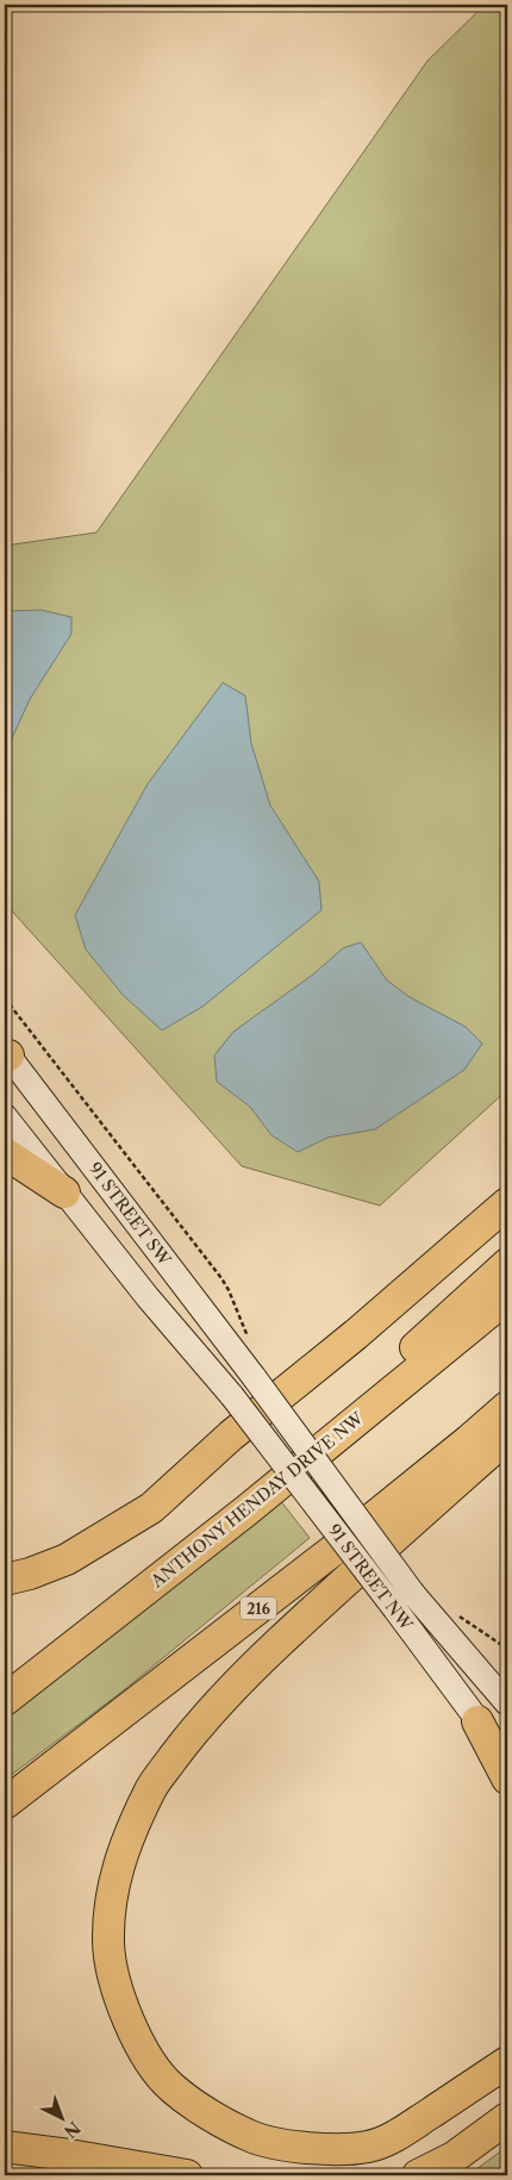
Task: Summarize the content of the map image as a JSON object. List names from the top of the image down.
{
  "streets": {
    "highway": ["ANTHONY HENDAY DRIVE NW", "216"],
    "main road": ["91 STREET SW", "91 STREET NW"]
  },
  "crossings": [
    ["91 STREET SW", "91 STREET NW"]
  ],
  "north": "bottom right"
}
